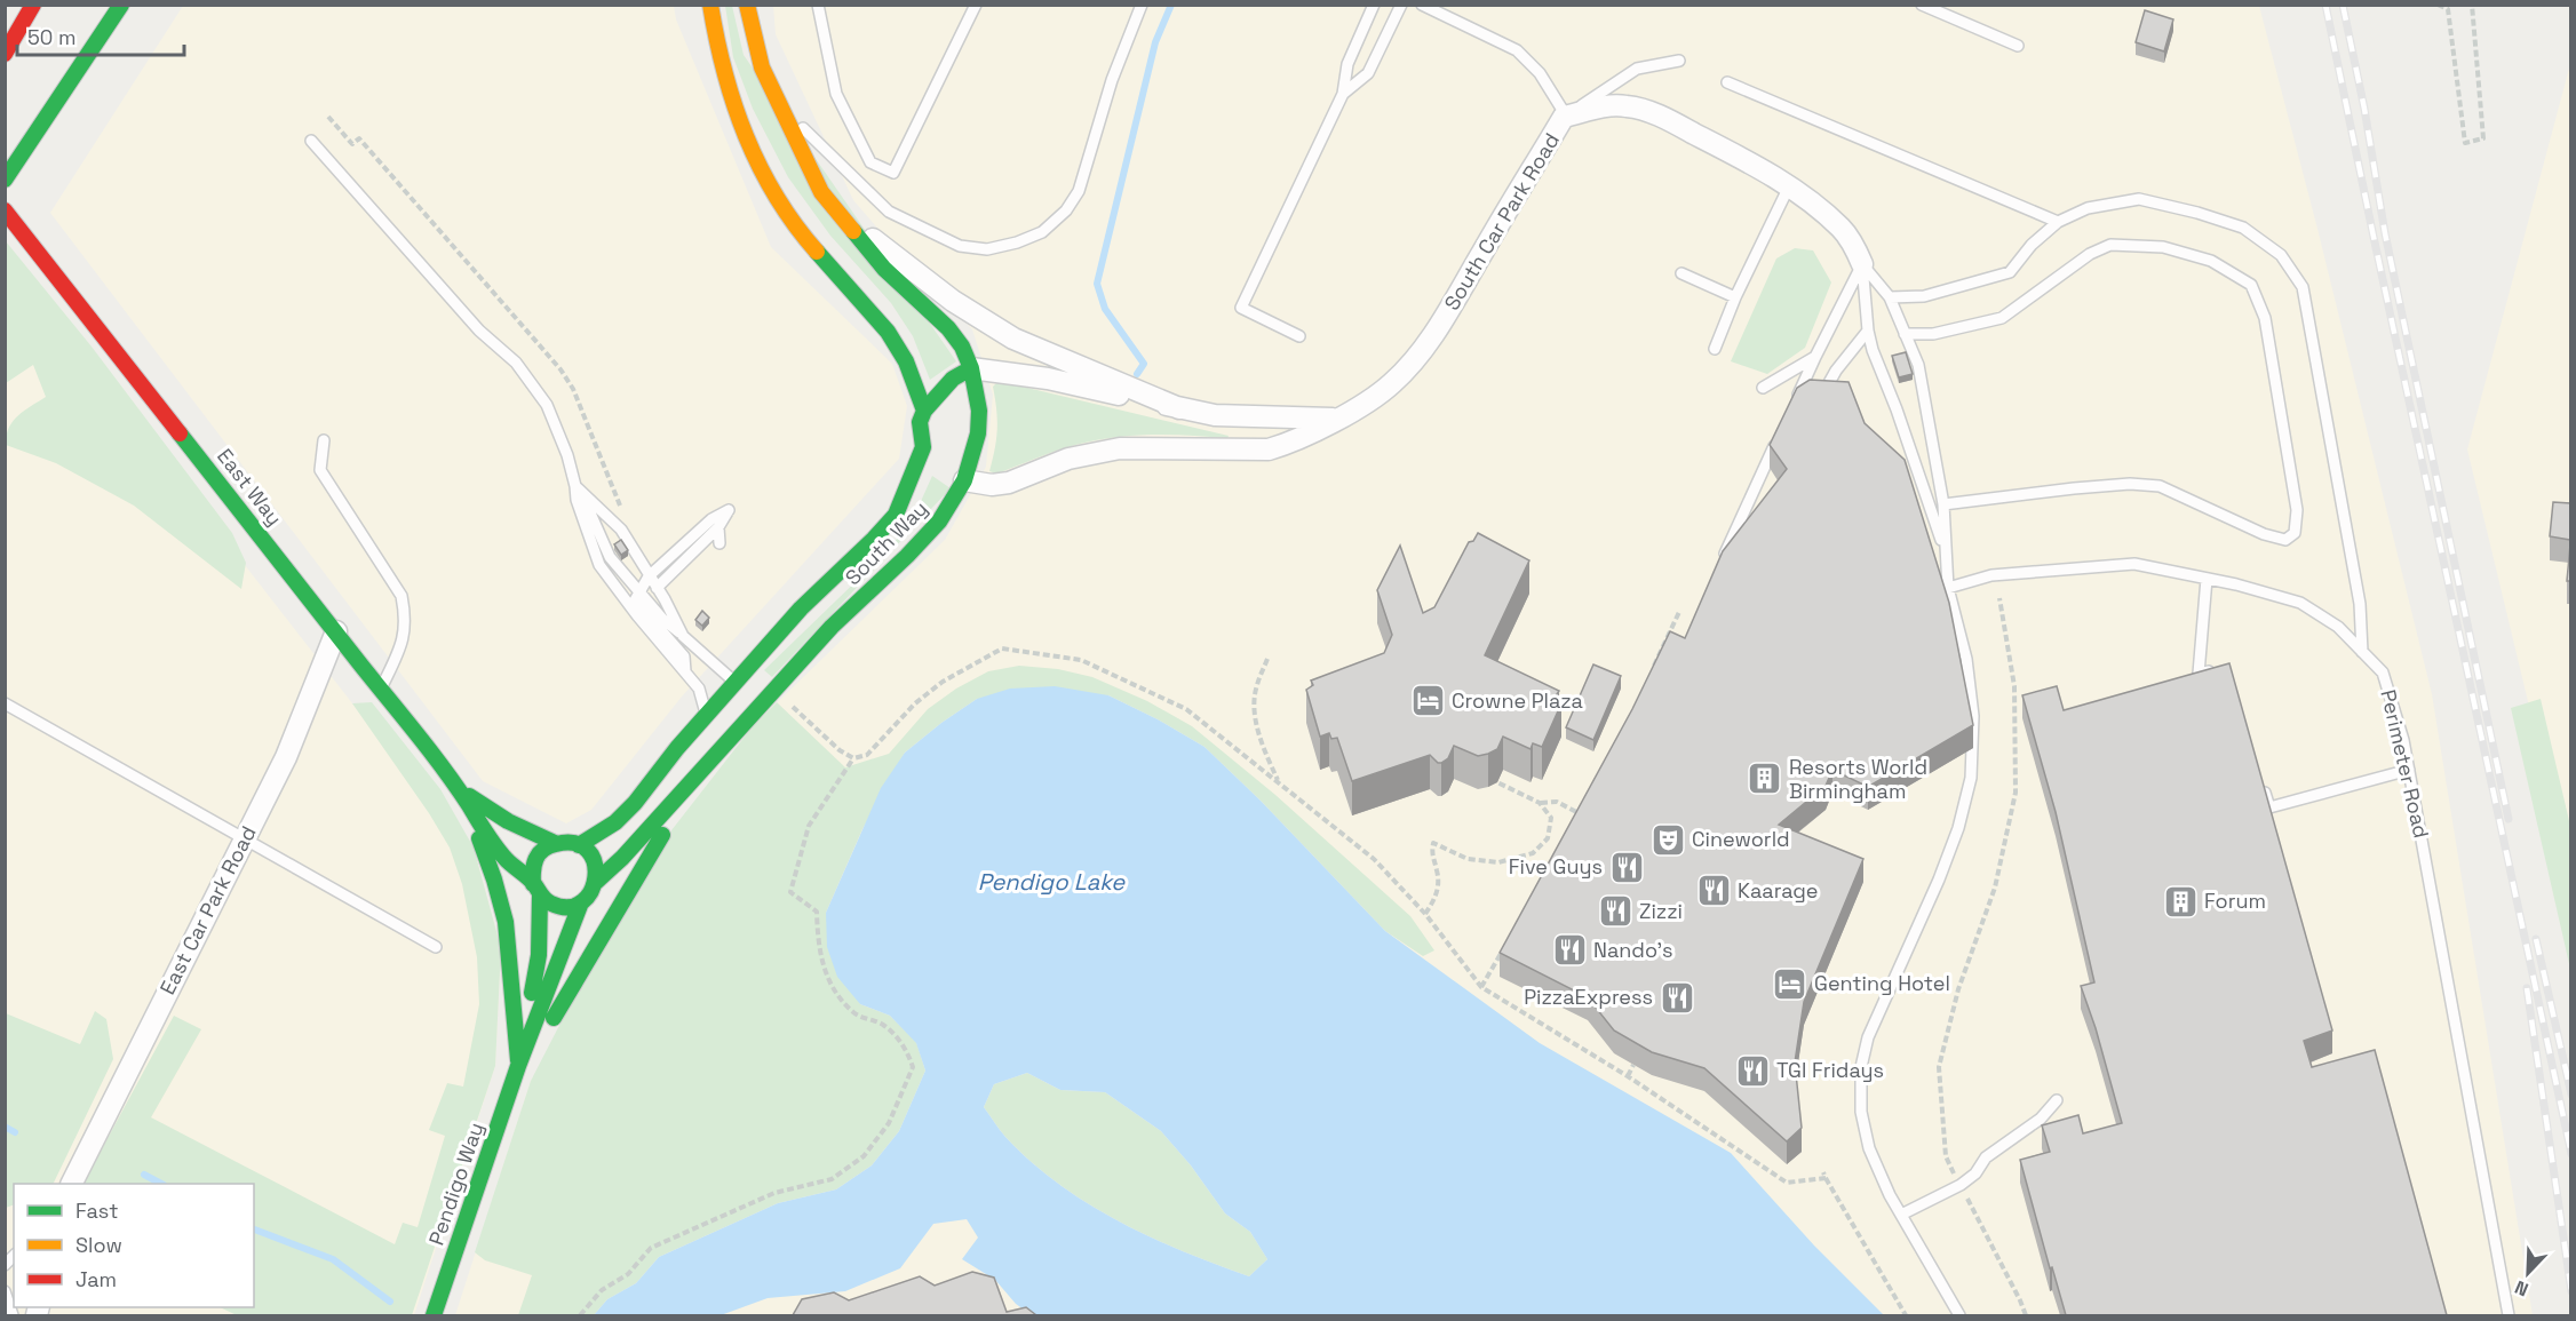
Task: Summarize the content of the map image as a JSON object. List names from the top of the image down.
{
  "streets": {
    "main road": ["East Way", "South Way", "Pendigo Way"],
    "street": ["South Car Park Road", "East Car Park Road"],
    "lane": ["Perimeter Road"]
  },
  "crossings": [
    ["South Car Park Road", "South Way"],
    ["East Way", "South Way"],
    ["East Way", "East Car Park Road"],
    ["East Way", "Pendigo Way"],
    ["South Way", "Pendigo Way"]
  ],
  "water": ["Pendigo Lake"],
  "places": {
    "hotel": ["Crowne Plaza", "Genting Hotel"],
    "building": ["Resorts World Birmingham", "Forum"],
    "theatre": ["Cineworld"],
    "restaurant": [
      "Five Guys",
      "Kaarage",
      "Zizzi",
      "Nando's",
      "PizzaExpress",
      "TGI Fridays"
    ]
  },
  "legend": ["Fast", "Slow", "Jam"],
  "scale_bar": "50 m",
  "north": "bottom left"
}
